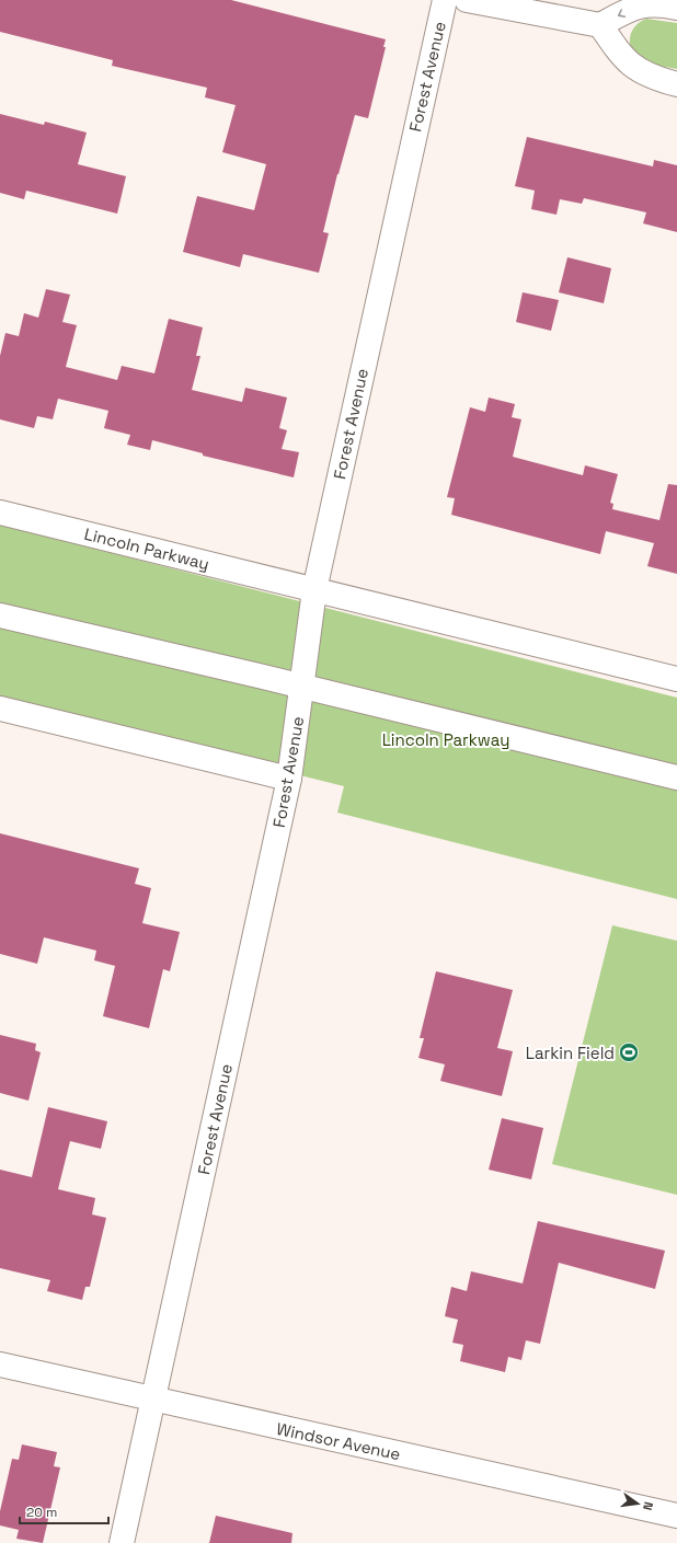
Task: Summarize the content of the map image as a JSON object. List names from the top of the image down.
{
  "streets": {
    "street": ["Forest Avenue", "Lincoln Parkway", "Windsor Avenue"]
  },
  "crossings": [
    ["Forest Avenue", "Lincoln Parkway"],
    ["Forest Avenue", "Windsor Avenue"]
  ],
  "parks": ["Lincoln Parkway"],
  "places": {
    "sports": ["Larkin Field"]
  },
  "scale_bar": "20 m",
  "north": "right"
}
